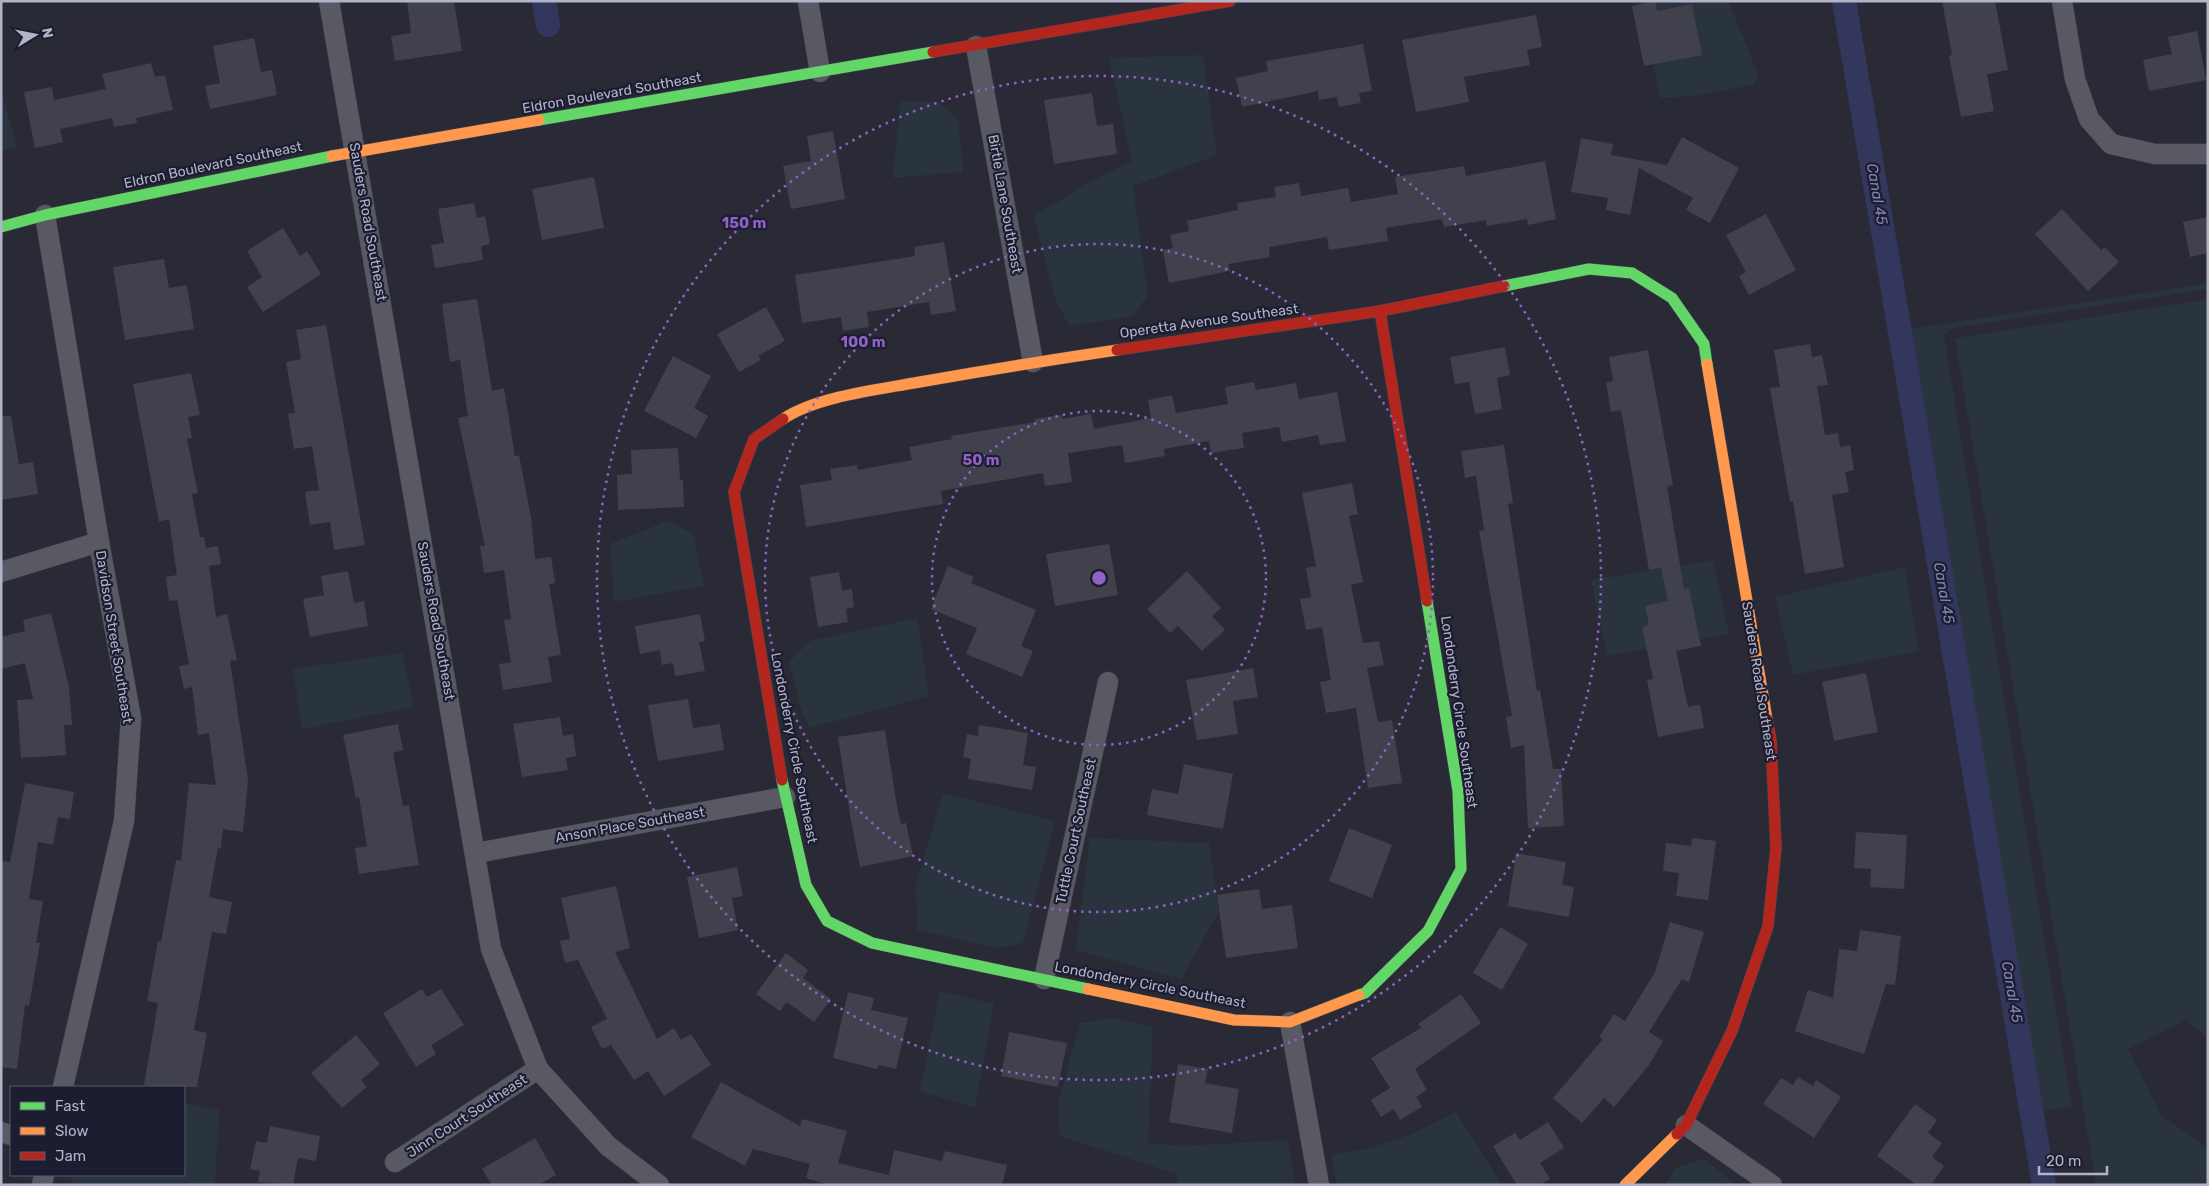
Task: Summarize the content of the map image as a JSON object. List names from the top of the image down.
{
  "streets": {
    "street": [
      "Eldron Boulevard Southeast",
      "Birtle Lane Southeast",
      "Sauders Road Southeast",
      "Operetta Avenue Southeast",
      "Davidson Street Southeast",
      "Londonderry Circle Southeast",
      "Anson Place Southeast",
      "Tuttle Court Southeast",
      "Jinn Court Southeast"
    ]
  },
  "crossings": [
    ["Eldron Boulevard Southeast", "Birtle Lane Southeast"],
    ["Eldron Boulevard Southeast", "Sauders Road Southeast"],
    ["Eldron Boulevard Southeast", "Davidson Street Southeast"],
    ["Birtle Lane Southeast", "Operetta Avenue Southeast"],
    ["Sauders Road Southeast", "Operetta Avenue Southeast"],
    ["Sauders Road Southeast", "Anson Place Southeast"],
    ["Sauders Road Southeast", "Jinn Court Southeast"],
    ["Operetta Avenue Southeast", "Londonderry Circle Southeast"],
    ["Londonderry Circle Southeast", "Anson Place Southeast"],
    ["Londonderry Circle Southeast", "Tuttle Court Southeast"]
  ],
  "water": ["Canal 45"],
  "legend": ["Fast", "Slow", "Jam"],
  "scale_bar": "20 m",
  "north": "right",
  "rings": ["150 m", "100 m", "50 m"]
}
